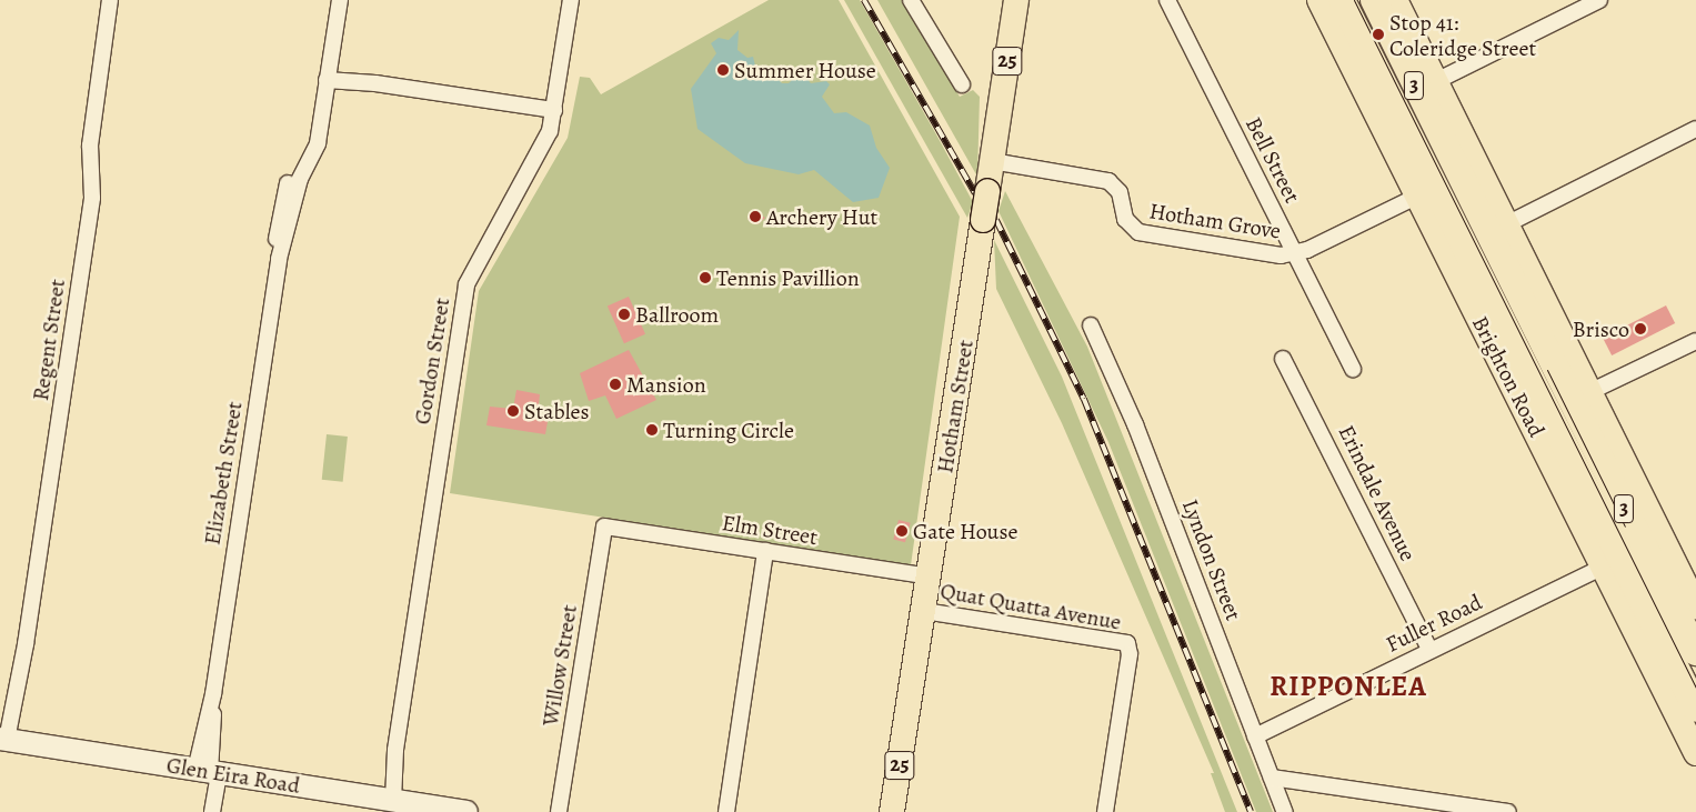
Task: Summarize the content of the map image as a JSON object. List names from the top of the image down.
{
  "streets": {
    "highway": ["3", "Brighton Road"],
    "main road": ["25", "Hotham Street", "Glen Eira Road"],
    "street": [
      "Bell Street",
      "Hotham Grove",
      "Regent Street",
      "Gordon Street",
      "Elizabeth Street",
      "Erindale Avenue",
      "Elm Street",
      "Lyndon Street",
      "Quat Quatta Avenue",
      "Fuller Road",
      "Willow Street"
    ]
  },
  "crossings": [
    ["Bell Street", "Hotham Grove"],
    ["Hotham Grove", "Brighton Road"],
    ["Hotham Grove", "Hotham Street"],
    ["Regent Street", "Glen Eira Road"],
    ["Gordon Street", "Glen Eira Road"],
    ["Brighton Road", "Fuller Road"],
    ["Hotham Street", "Elm Street"],
    ["Hotham Street", "Quat Quatta Avenue"],
    ["Elizabeth Street", "Glen Eira Road"],
    ["Erindale Avenue", "Fuller Road"],
    ["Elm Street", "Willow Street"],
    ["Lyndon Street", "Fuller Road"]
  ],
  "districts": ["RIPPONLEA"],
  "places": [
    "Stop 41: Coleridge Street",
    "Summer House",
    "Archery Hut",
    "Tennis Pavillion",
    "Ballroom",
    "Brisco",
    "Mansion",
    "Stables",
    "Turning Circle",
    "Gate House"
  ]
}
